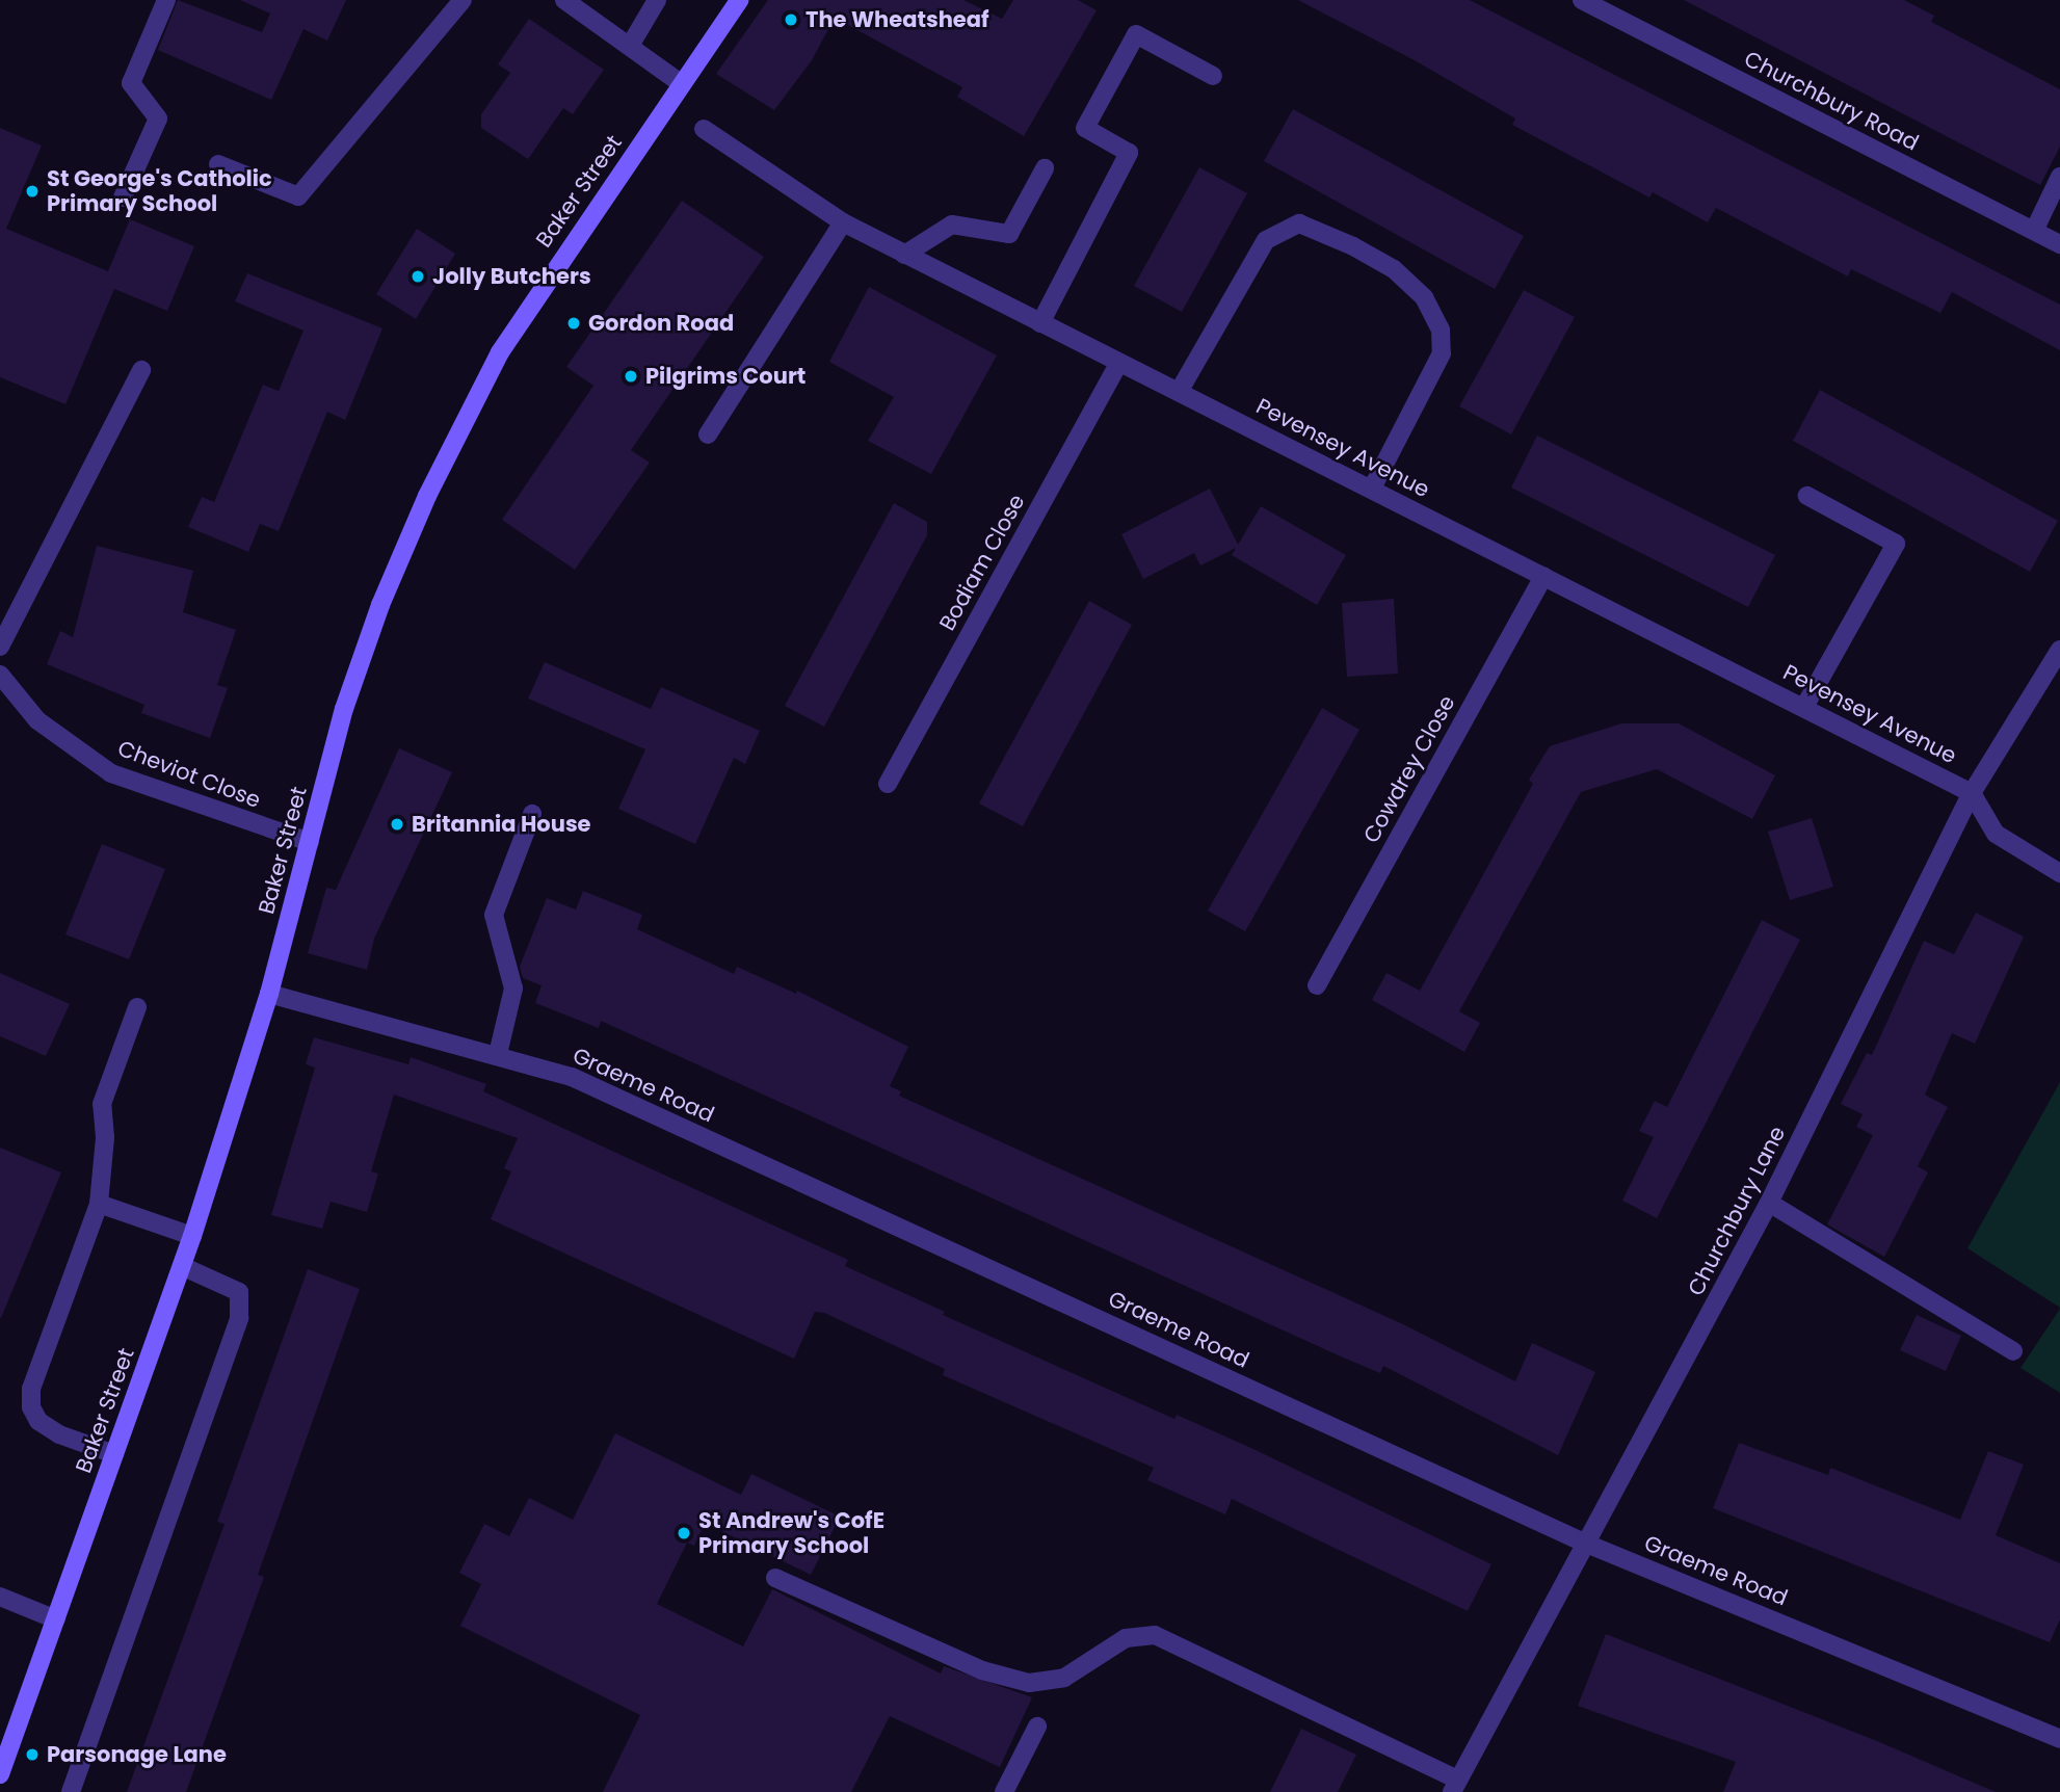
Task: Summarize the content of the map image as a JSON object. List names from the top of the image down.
{
  "streets": {
    "street": [
      "Churchbury Road",
      "Baker Street",
      "Pevensey Avenue",
      "Bodiam Close",
      "Cowdrey Close",
      "Cheviot Close",
      "Graeme Road",
      "Churchbury Lane"
    ]
  },
  "crossings": [
    ["Baker Street", "Cheviot Close"],
    ["Baker Street", "Graeme Road"],
    ["Pevensey Avenue", "Bodiam Close"],
    ["Pevensey Avenue", "Cowdrey Close"],
    ["Pevensey Avenue", "Churchbury Lane"],
    ["Graeme Road", "Churchbury Lane"]
  ],
  "places": [
    "The Wheatsheaf",
    "St George's Catholic Primary School",
    "Jolly Butchers",
    "Gordon Road",
    "Pilgrims Court",
    "Britannia House",
    "St Andrew's CofE Primary School",
    "Parsonage Lane"
  ]
}
